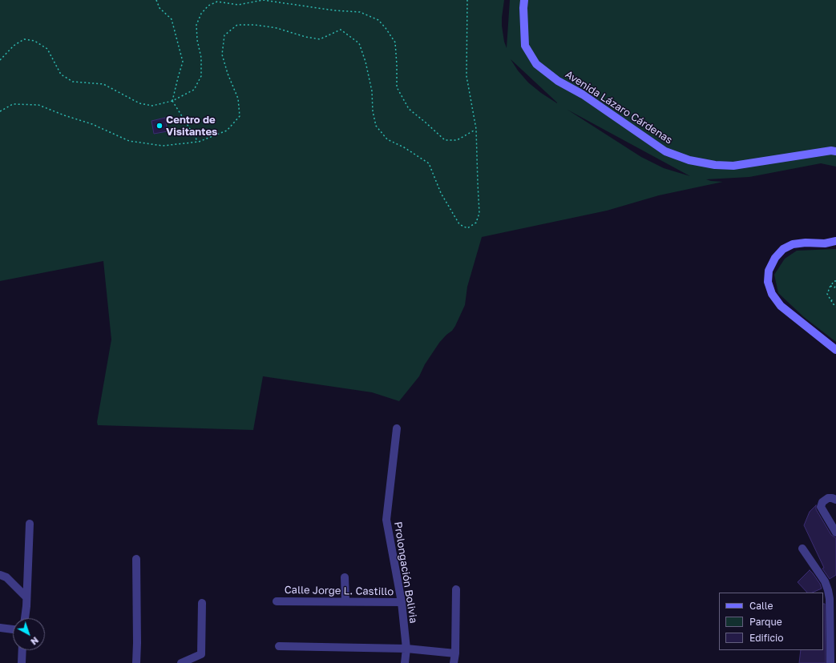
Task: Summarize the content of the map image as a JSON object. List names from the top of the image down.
{
  "streets": {
    "main road": ["Avenida Lázaro Cárdenas"],
    "street": ["Prolongación Bolivia", "Calle Jorge L. Castillo"]
  },
  "crossings": [
    ["Prolongación Bolivia", "Calle Jorge L. Castillo"]
  ],
  "places": ["Centro de Visitantes"],
  "legend": ["Calle", "Parque", "Edificio"],
  "north": "bottom right"
}
